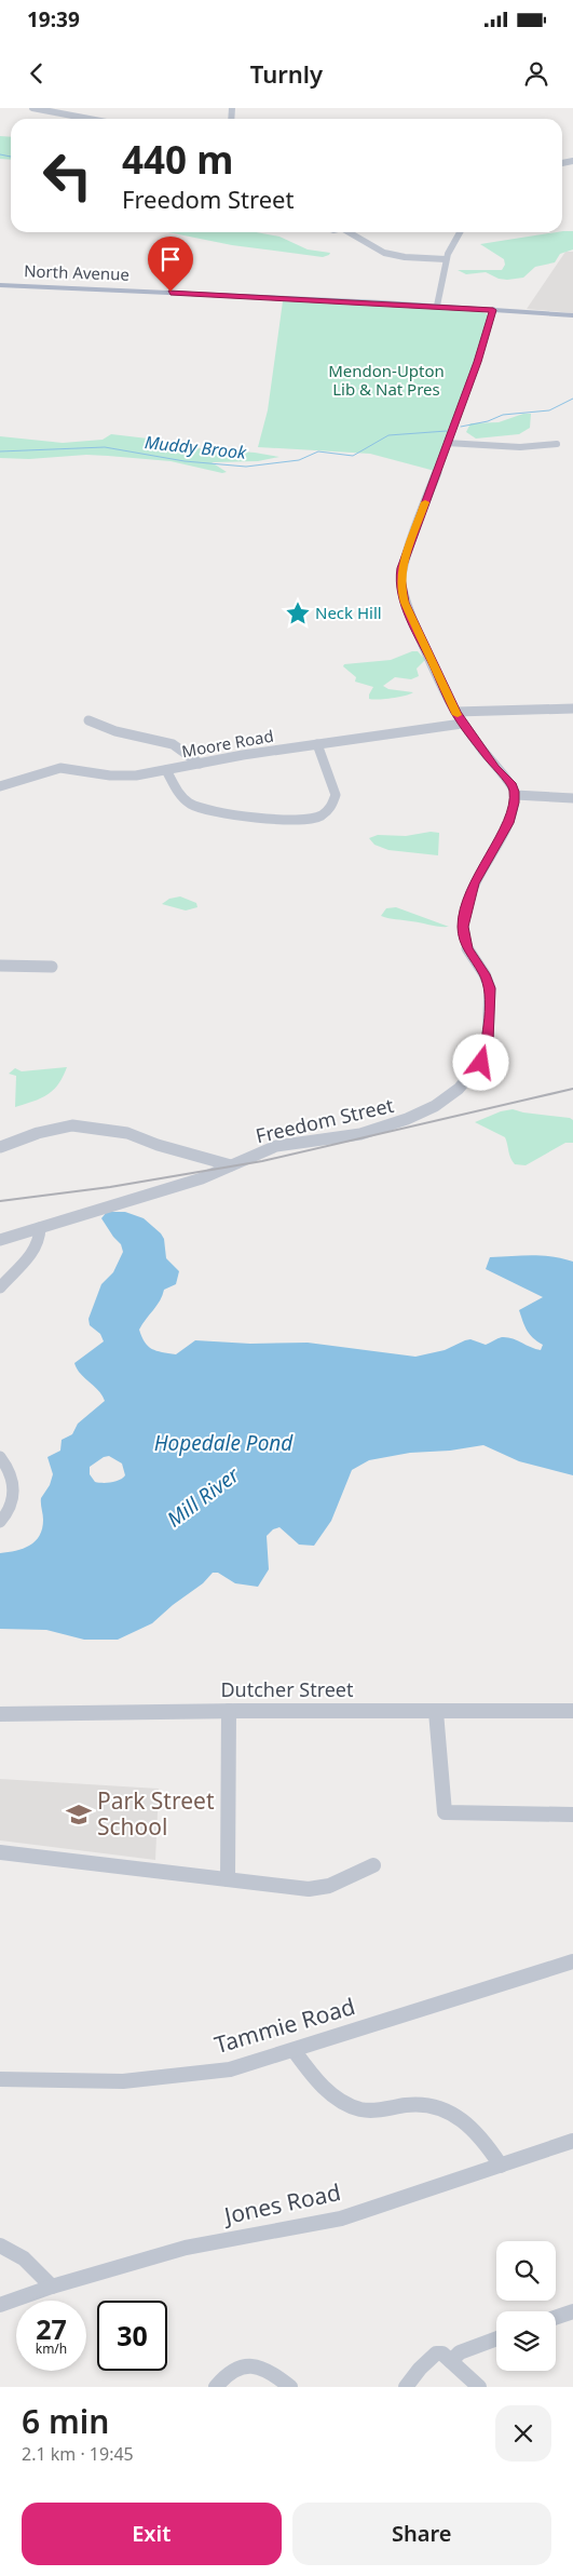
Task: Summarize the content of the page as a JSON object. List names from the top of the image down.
{
  "streets": {
    "main road": ["North Avenue"],
    "street": [
      "Moore Road",
      "Freedom Street",
      "Dutcher Street",
      "Tammie Road",
      "Jones Road"
    ]
  },
  "water": ["Muddy Brook", "Hopedale Pond", "Mill River"],
  "parks": ["Mendon-Upton Lib & Nat Pres"],
  "places": {
    "place": ["Neck Hill"],
    "school or university": ["Park Street School"]
  },
  "page": {
    "status": "19:39",
    "header": "Turnly",
    "turn": ["440 m", "Freedom Street"],
    "speed": "27 km/h",
    "limit": "30",
    "heading": ["6 min", "2.1 km · 19:45"],
    "buttons": ["Exit", "Share"]
  }
}
